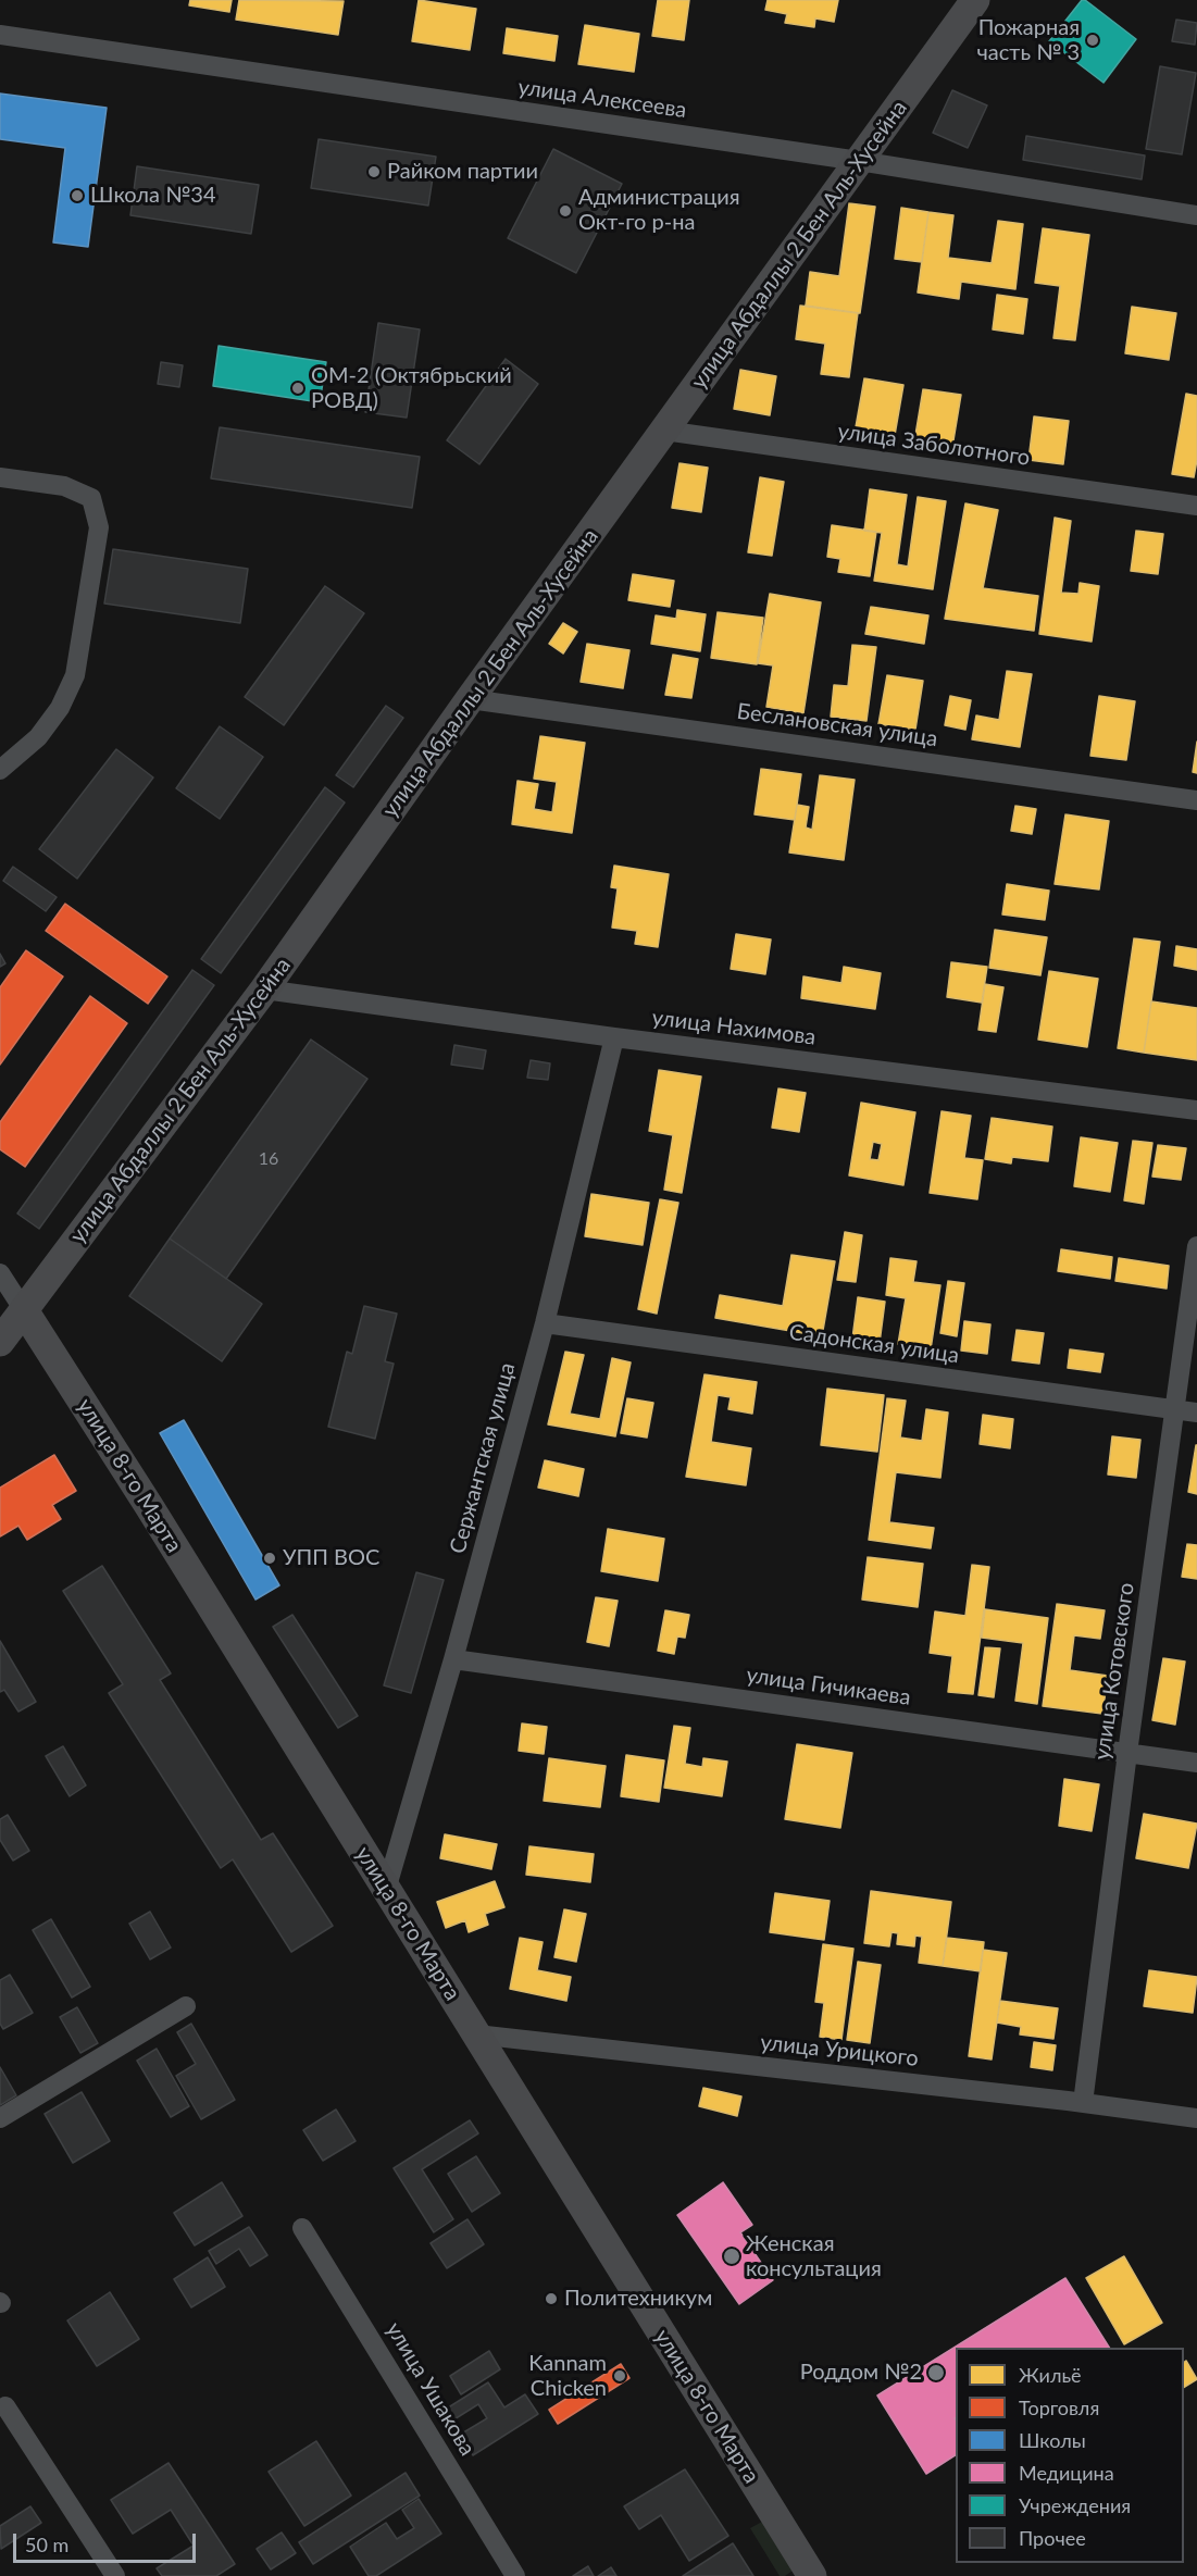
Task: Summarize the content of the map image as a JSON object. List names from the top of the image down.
{
  "streets": {
    "main road": ["улица Абдаллы 2 Бен Аль-Хусейна", "улица 8-го Марта"],
    "street": [
      "улица Алексеева",
      "улица Заболотного",
      "Беслановская улица",
      "улица Нахимова",
      "Садонская улица",
      "Сержантская улица",
      "улица Котовского",
      "улица Гичикаева",
      "улица Урицкого",
      "улица Ушакова"
    ]
  },
  "crossings": [
    ["улица Алексеева", "улица Абдаллы 2 Бен Аль-Хусейна"],
    ["улица Абдаллы 2 Бен Аль-Хусейна", "улица Заболотного"],
    ["улица Абдаллы 2 Бен Аль-Хусейна", "Беслановская улица"],
    ["улица Абдаллы 2 Бен Аль-Хусейна", "улица Нахимова"],
    ["улица Абдаллы 2 Бен Аль-Хусейна", "улица 8-го Марта"],
    ["улица Нахимова", "Сержантская улица"],
    ["Садонская улица", "Сержантская улица"],
    ["Садонская улица", "улица Котовского"],
    ["Сержантская улица", "улица 8-го Марта"],
    ["Сержантская улица", "улица Гичикаева"],
    ["улица 8-го Марта", "улица Урицкого"],
    ["улица Котовского", "улица Гичикаева"],
    ["улица Котовского", "улица Урицкого"]
  ],
  "places": [
    "Пожарная часть № 3",
    "Райком партии",
    "Школа №34",
    "Администрация Окт-го р-на",
    "ОМ-2 (Октябрьский РОВД)",
    "УПП ВОС",
    "Женская консультация",
    "Политехникум",
    "Роддом №2",
    "Kannam Chicken"
  ],
  "house_numbers": ["16"],
  "legend": [
    "Жильё",
    "Торговля",
    "Школы",
    "Медицина",
    "Учреждения",
    "Прочее"
  ],
  "scale_bar": "50 m"
}
